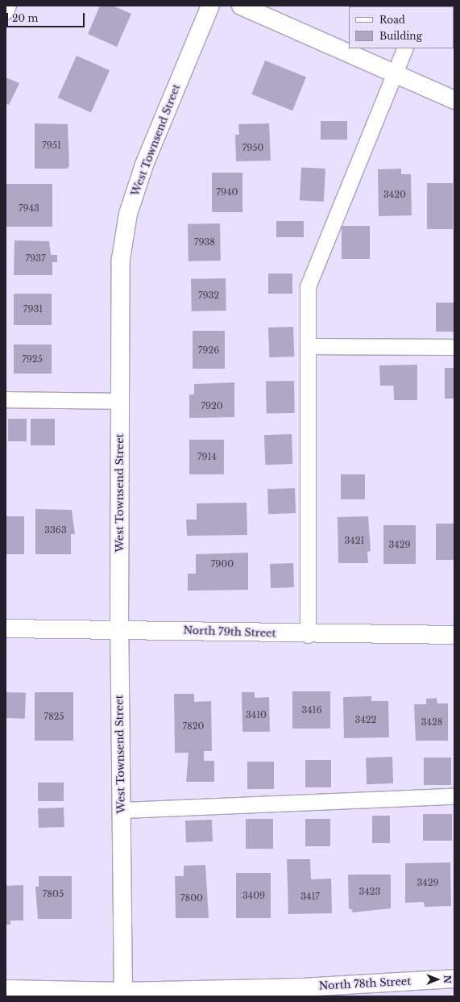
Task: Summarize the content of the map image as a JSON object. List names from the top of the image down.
{
  "streets": {
    "street": ["West Townsend Street", "North 79th Street", "North 78th Street"]
  },
  "crossings": [
    ["West Townsend Street", "North 79th Street"],
    ["West Townsend Street", "North 78th Street"]
  ],
  "house_numbers": [
    "7951",
    "7950",
    "7940",
    "3420",
    "7943",
    "7938",
    "7937",
    "7932",
    "7931",
    "7926",
    "7925",
    "7920",
    "7914",
    "3363",
    "3421",
    "3429",
    "7900",
    "3416",
    "3410",
    "7825",
    "3422",
    "3428",
    "7820",
    "3429",
    "3423",
    "7805",
    "3409",
    "3417",
    "7800"
  ],
  "legend": ["Road", "Building"],
  "scale_bar": "20 m",
  "north": "right"
}
